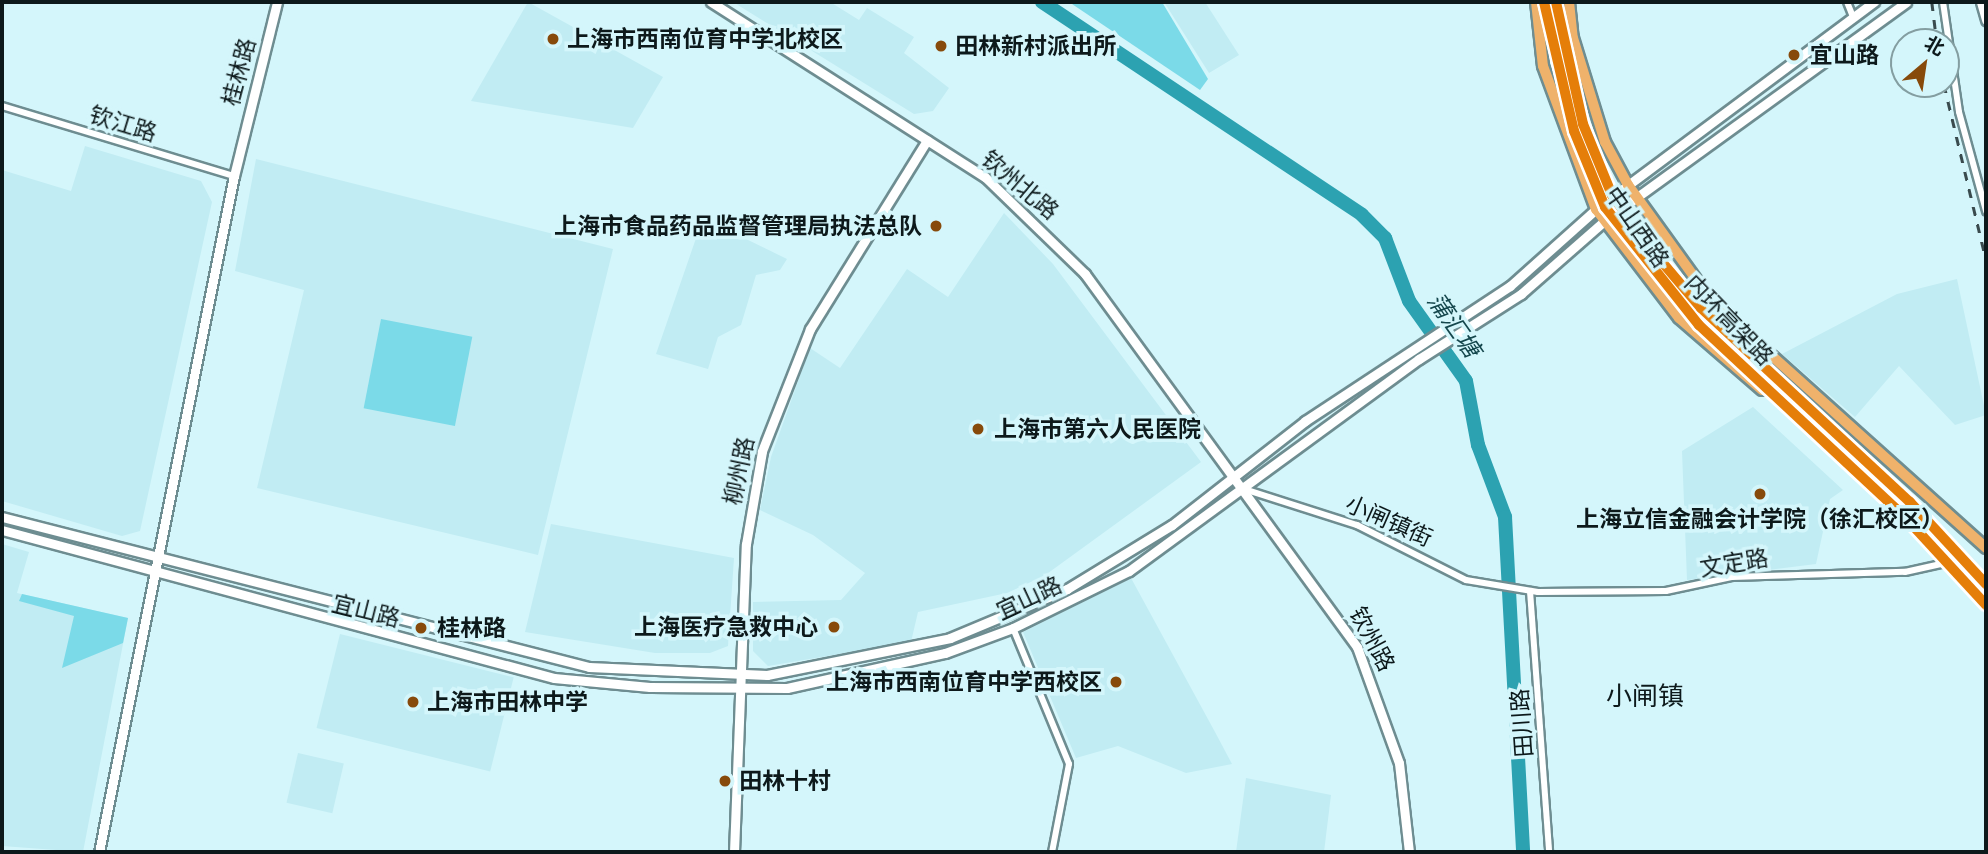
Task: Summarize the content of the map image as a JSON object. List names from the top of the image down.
{
  "streets": {
    "highway": ["内环高架路"],
    "main road": [
      "桂林路",
      "钦州北路",
      "中山西路",
      "柳州路",
      "宜山路",
      "钦州路"
    ],
    "street": [
      "钦江路",
      "小闸镇街",
      "文定路",
      "田川路"
    ]
  },
  "crossings": [
    ["桂林路", "钦江路"],
    ["桂林路", "宜山路"],
    ["钦州北路", "柳州路"],
    ["钦州北路", "宜山路"],
    ["钦州北路", "钦州路"],
    ["中山西路", "内环高架路"],
    ["中山西路", "文定路"],
    ["中山西路", "宜山路"],
    ["柳州路", "宜山路"],
    ["小闸镇街", "文定路"],
    ["小闸镇街", "宜山路"],
    ["小闸镇街", "钦州路"],
    ["文定路", "田川路"],
    ["宜山路", "钦州路"]
  ],
  "districts": ["小闸镇"],
  "water": ["蒲汇塘"],
  "places": [
    "上海市西南位育中学北校区",
    "田林新村派出所",
    "宜山路",
    "上海市食品药品监督管理局执法总队",
    "上海市第六人民医院",
    "上海立信金融会计学院（徐汇校区）",
    "上海医疗急救中心",
    "桂林路",
    "上海市西南位育中学西校区",
    "上海市田林中学",
    "田林十村"
  ],
  "north": "top right"
}
